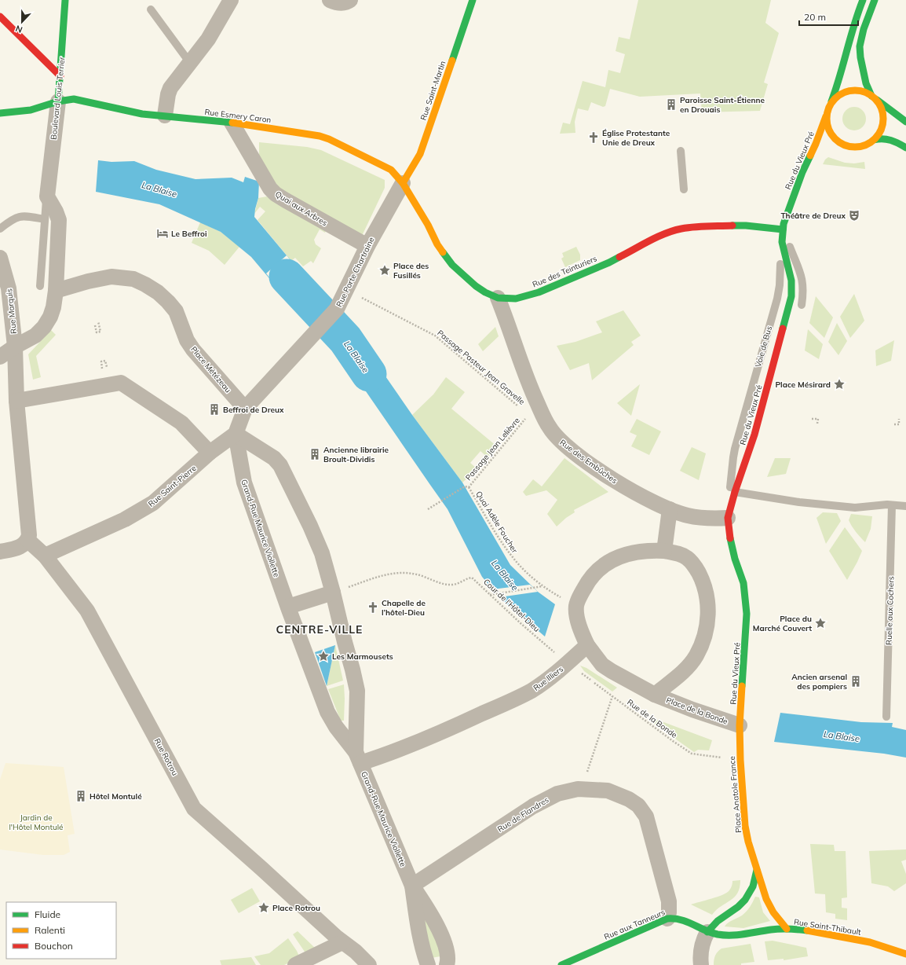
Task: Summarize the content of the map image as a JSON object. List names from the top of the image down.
{
  "streets": {
    "street": [
      "Rue Saint-Martin",
      "Boulevard Louis Terrier",
      "Rue Esmery Caron",
      "Rue du Vieux Pré",
      "Quai aux Arbres",
      "Rue des Teinturiers",
      "Rue Porte Chartraine",
      "Rue Marquis",
      "Place Métézeau",
      "Rue des Embûches",
      "Rue Saint-Pierre",
      "Grand-Rue Maurice Viollette",
      "Rue Illiers",
      "Place de la Bonde",
      "Rue Rotrou",
      "Place Anatole France",
      "Rue de Flandres",
      "Rue aux Tanneurs",
      "Rue Saint-Thibault"
    ],
    "lane": ["Voie de Bus", "Ruelle aux Cochers"],
    "path": [
      "Passage Pasteur Jean Gravelle",
      "Passage Jean Lelièvre",
      "Quai Adèle Foucher",
      "Cour de l'Hôtel-Dieu",
      "Rue de la Bonde"
    ]
  },
  "crossings": [
    ["Rue Saint-Martin", "Rue Esmery Caron"],
    ["Rue Saint-Martin", "Rue des Teinturiers"],
    ["Rue Saint-Martin", "Rue Porte Chartraine"],
    ["Boulevard Louis Terrier", "Rue Esmery Caron"],
    ["Rue Esmery Caron", "Quai aux Arbres"],
    ["Rue Esmery Caron", "Rue des Teinturiers"],
    ["Rue Esmery Caron", "Rue Porte Chartraine"],
    ["Rue du Vieux Pré", "Rue des Teinturiers"],
    ["Rue du Vieux Pré", "Voie de Bus"],
    ["Rue du Vieux Pré", "Rue des Embûches"],
    ["Rue du Vieux Pré", "Place de la Bonde"],
    ["Rue du Vieux Pré", "Place Anatole France"],
    ["Quai aux Arbres", "Rue Porte Chartraine"],
    ["Rue des Teinturiers", "Rue Porte Chartraine"],
    ["Rue des Teinturiers", "Voie de Bus"],
    ["Rue des Teinturiers", "Rue des Embûches"],
    ["Rue Porte Chartraine", "Passage Pasteur Jean Gravelle"],
    ["Rue Porte Chartraine", "Place Métézeau"],
    ["Voie de Bus", "Rue des Embûches"],
    ["Passage Pasteur Jean Gravelle", "Passage Jean Lelièvre"],
    ["Passage Pasteur Jean Gravelle", "Rue des Embûches"],
    ["Passage Jean Lelièvre", "Rue des Embûches"],
    ["Passage Jean Lelièvre", "Quai Adèle Foucher"],
    ["Rue Saint-Pierre", "Grand-Rue Maurice Viollette"],
    ["Rue Saint-Pierre", "Rue Rotrou"],
    ["Grand-Rue Maurice Viollette", "Cour de l'Hôtel-Dieu"],
    ["Grand-Rue Maurice Viollette", "Rue Illiers"],
    ["Grand-Rue Maurice Viollette", "Rue de Flandres"],
    ["Cour de l'Hôtel-Dieu", "Rue Illiers"],
    ["Cour de l'Hôtel-Dieu", "Rue de la Bonde"],
    ["Rue Illiers", "Place de la Bonde"],
    ["Rue Illiers", "Rue de la Bonde"],
    ["Place de la Bonde", "Place Anatole France"],
    ["Rue de la Bonde", "Place Anatole France"],
    ["Place Anatole France", "Rue Saint-Thibault"],
    ["Rue de Flandres", "Rue aux Tanneurs"],
    ["Rue aux Tanneurs", "Rue Saint-Thibault"]
  ],
  "districts": ["CENTRE-VILLE"],
  "water": ["La Blaise"],
  "parks": ["Jardin de l'Hôtel Montulé"],
  "places": {
    "building": [
      "Paroisse Saint-Étienne en Drouais",
      "Beffroi de Dreux",
      "Ancienne librairie Broult-Dividis",
      "Ancien arsenal des pompiers",
      "Hôtel Montulé"
    ],
    "church": ["Église Protestante Unie de Dreux", "Chapelle de l’hôtel-Dieu"],
    "theatre": ["Théâtre de Dreux"],
    "hotel": ["Le Beffroi"],
    "place": [
      "Place des Fusillés",
      "Place Mésirard",
      "Place du Marché Couvert",
      "Les Marmousets",
      "Place Rotrou"
    ]
  },
  "legend": ["Fluide", "Ralenti", "Bouchon"],
  "scale_bar": "20 m",
  "north": "bottom"
}
